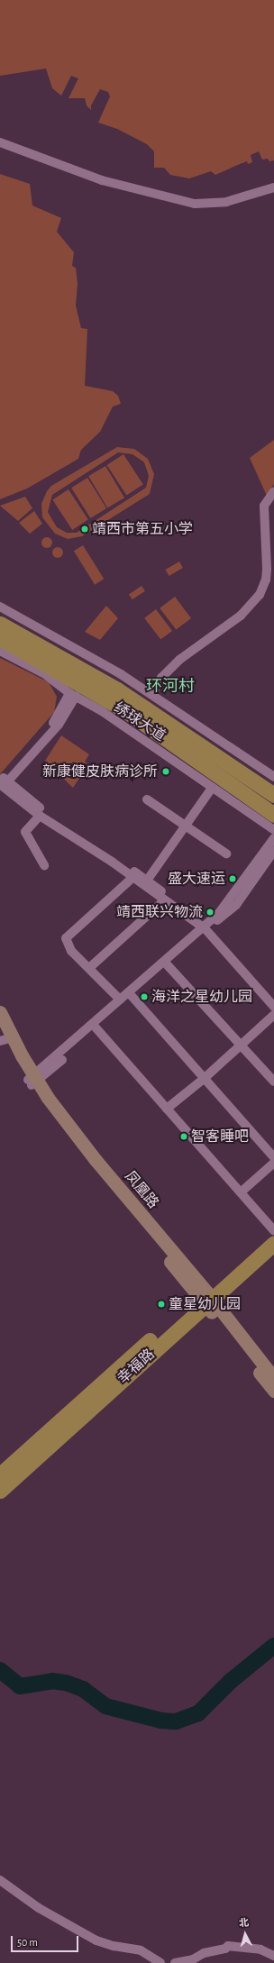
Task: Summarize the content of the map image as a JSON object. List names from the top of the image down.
{
  "streets": {
    "main road": ["绣球大道", "凤凰路", "幸福路"]
  },
  "crossings": [
    ["凤凰路", "幸福路"]
  ],
  "districts": ["环河村"],
  "places": [
    "靖西市第五小学",
    "新康健皮肤病诊所",
    "盛大速运",
    "靖西联兴物流",
    "海洋之星幼儿园",
    "智客睡吧",
    "童星幼儿园"
  ],
  "scale_bar": "50 m",
  "north": "top"
}
